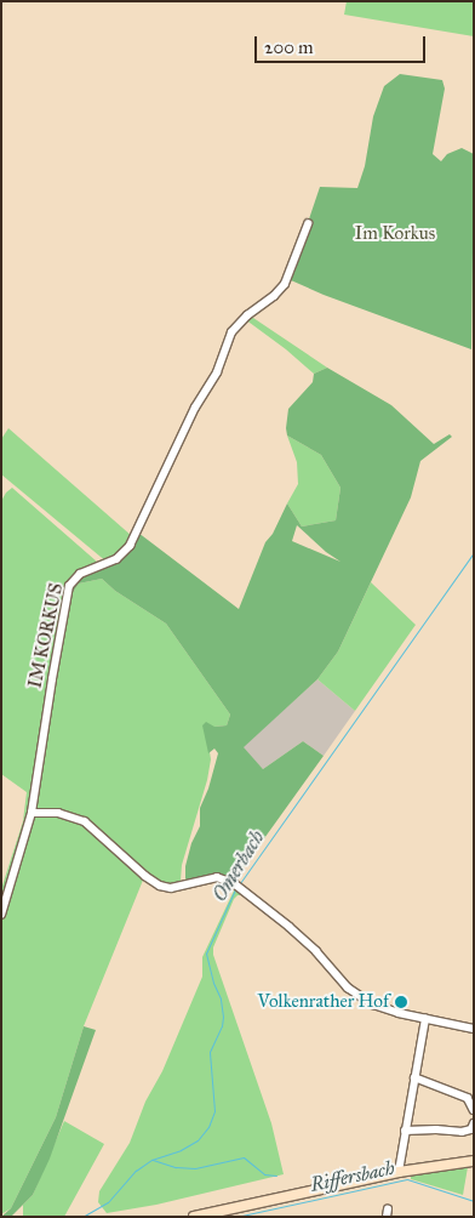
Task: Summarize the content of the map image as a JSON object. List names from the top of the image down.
{
  "streets": {
    "street": ["IM KORKUS"]
  },
  "water": ["Omerbach", "Riffersbach"],
  "parks": ["Im Korkus"],
  "places": ["Volkenrather Hof"],
  "scale_bar": "200 m"
}
